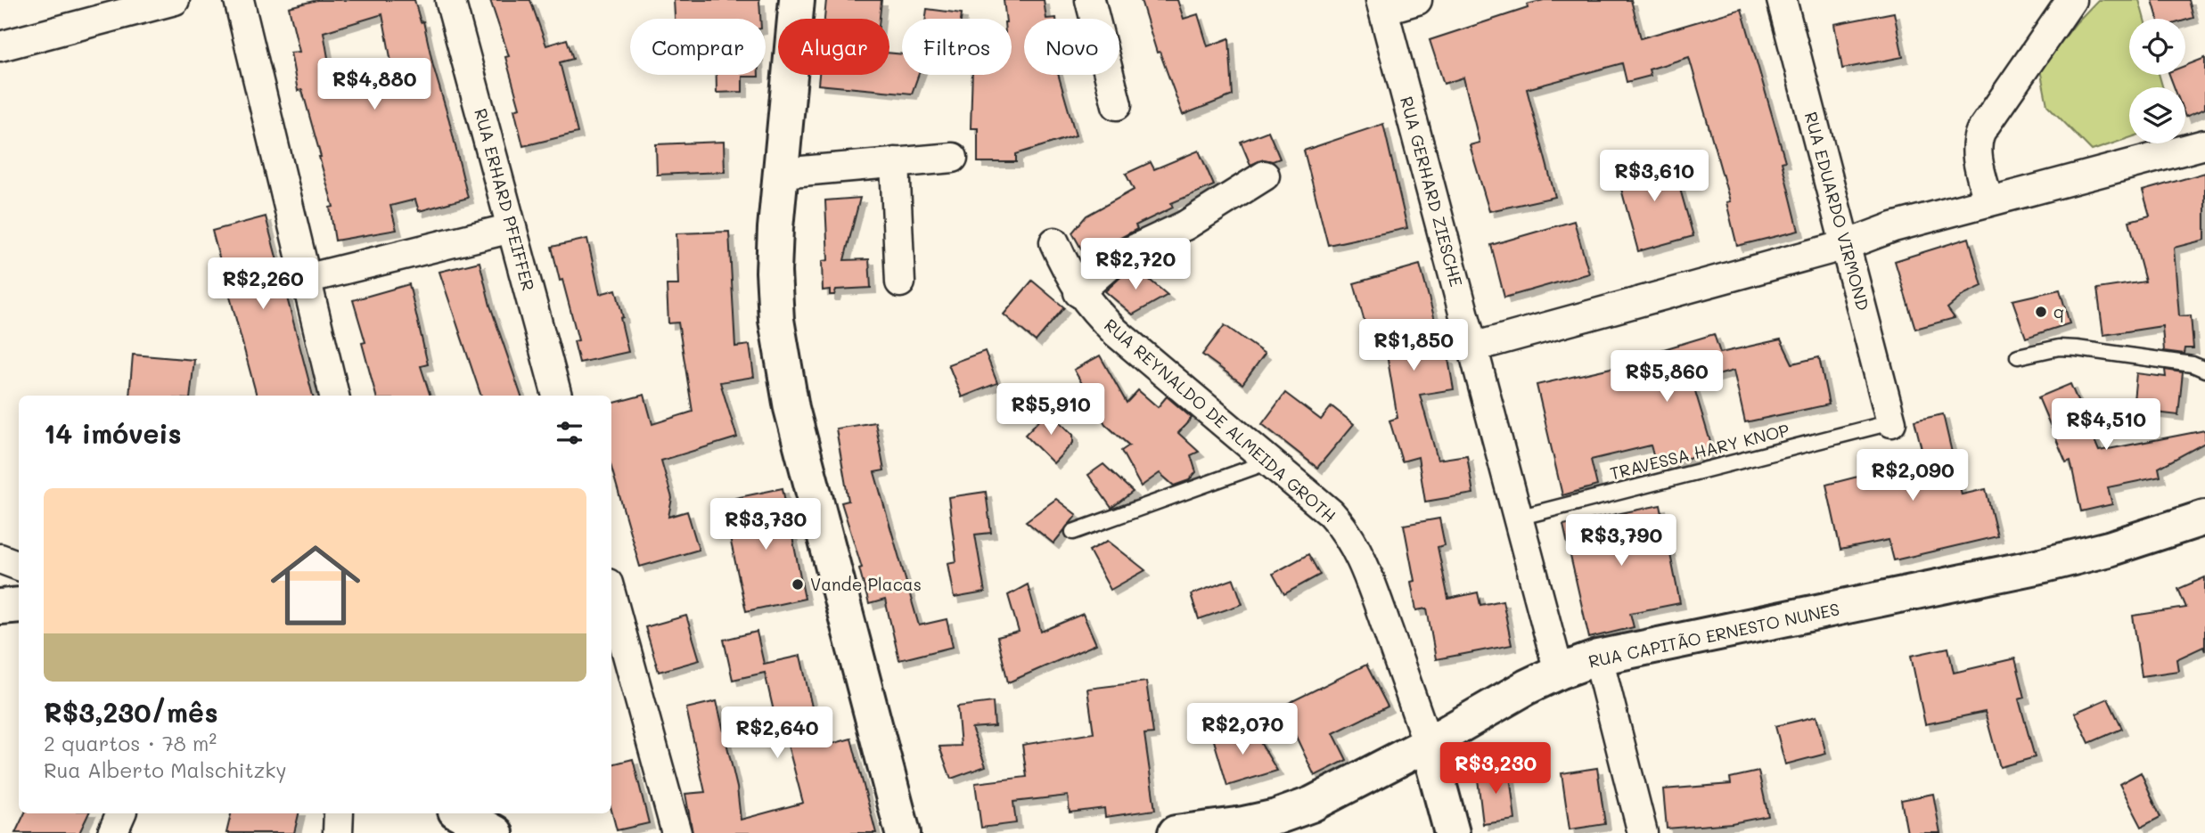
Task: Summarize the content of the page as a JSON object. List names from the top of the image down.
{
  "streets": {
    "main road": ["RUA CAPITÃO ERNESTO NUNES"],
    "street": [
      "RUA GERHARD ZIESCHE",
      "RUA ERHARD PFEIFFER",
      "RUA EDUARDO VIRMOND",
      "RUA REYNALDO DE ALMEIDA GROTH"
    ],
    "lane": ["TRAVESSA HARY KNOP"]
  },
  "crossings": [
    ["RUA GERHARD ZIESCHE", "TRAVESSA HARY KNOP"],
    ["RUA GERHARD ZIESCHE", "RUA CAPITÃO ERNESTO NUNES"],
    ["RUA EDUARDO VIRMOND", "TRAVESSA HARY KNOP"],
    ["RUA REYNALDO DE ALMEIDA GROTH", "RUA CAPITÃO ERNESTO NUNES"]
  ],
  "places": ["q", "Vande Placas"],
  "page": {
    "chip": [
      "Comprar",
      "Alugar",
      "Filtros",
      "Novo"
    ],
    "price": [
      "R$4,880",
      "R$3,610",
      "R$2,720",
      "R$2,260",
      "R$1,850",
      "R$5,860",
      "R$5,910",
      "R$4,510",
      "R$2,090",
      "R$3,730",
      "R$3,790",
      "R$2,070",
      "R$2,640",
      "R$3,230"
    ],
    "heading": "14 imóveis",
    "list": [
      {
        "name": "R$3,230/mês",
        "note": "2 quartos · 78 m² · Rua Alberto Malschitzky"
      }
    ]
  }
}
